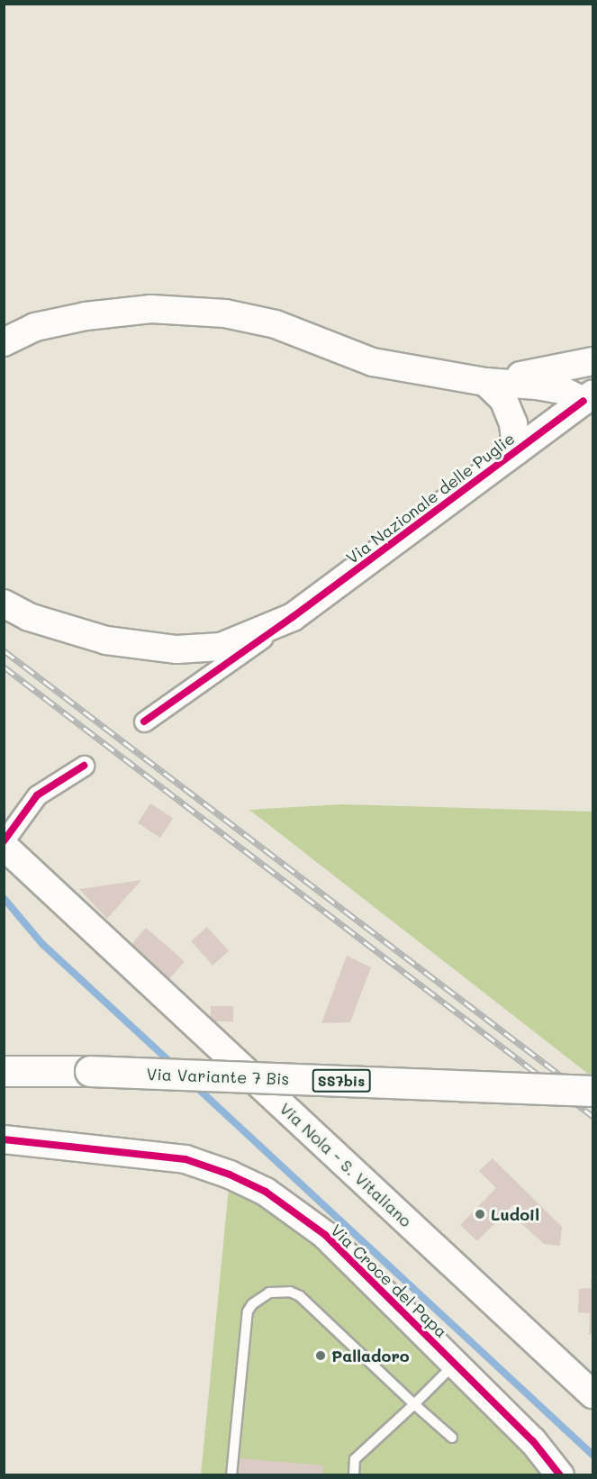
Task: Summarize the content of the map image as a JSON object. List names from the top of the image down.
{
  "streets": {
    "main road": [
      "Via Nazionale delle Puglie",
      "Via Variante 7 Bis",
      "SS7bis",
      "Via Nola - S. Vitaliano",
      "Via Croce del Papa"
    ]
  },
  "places": ["Ludoil", "Palladoro"]
}
